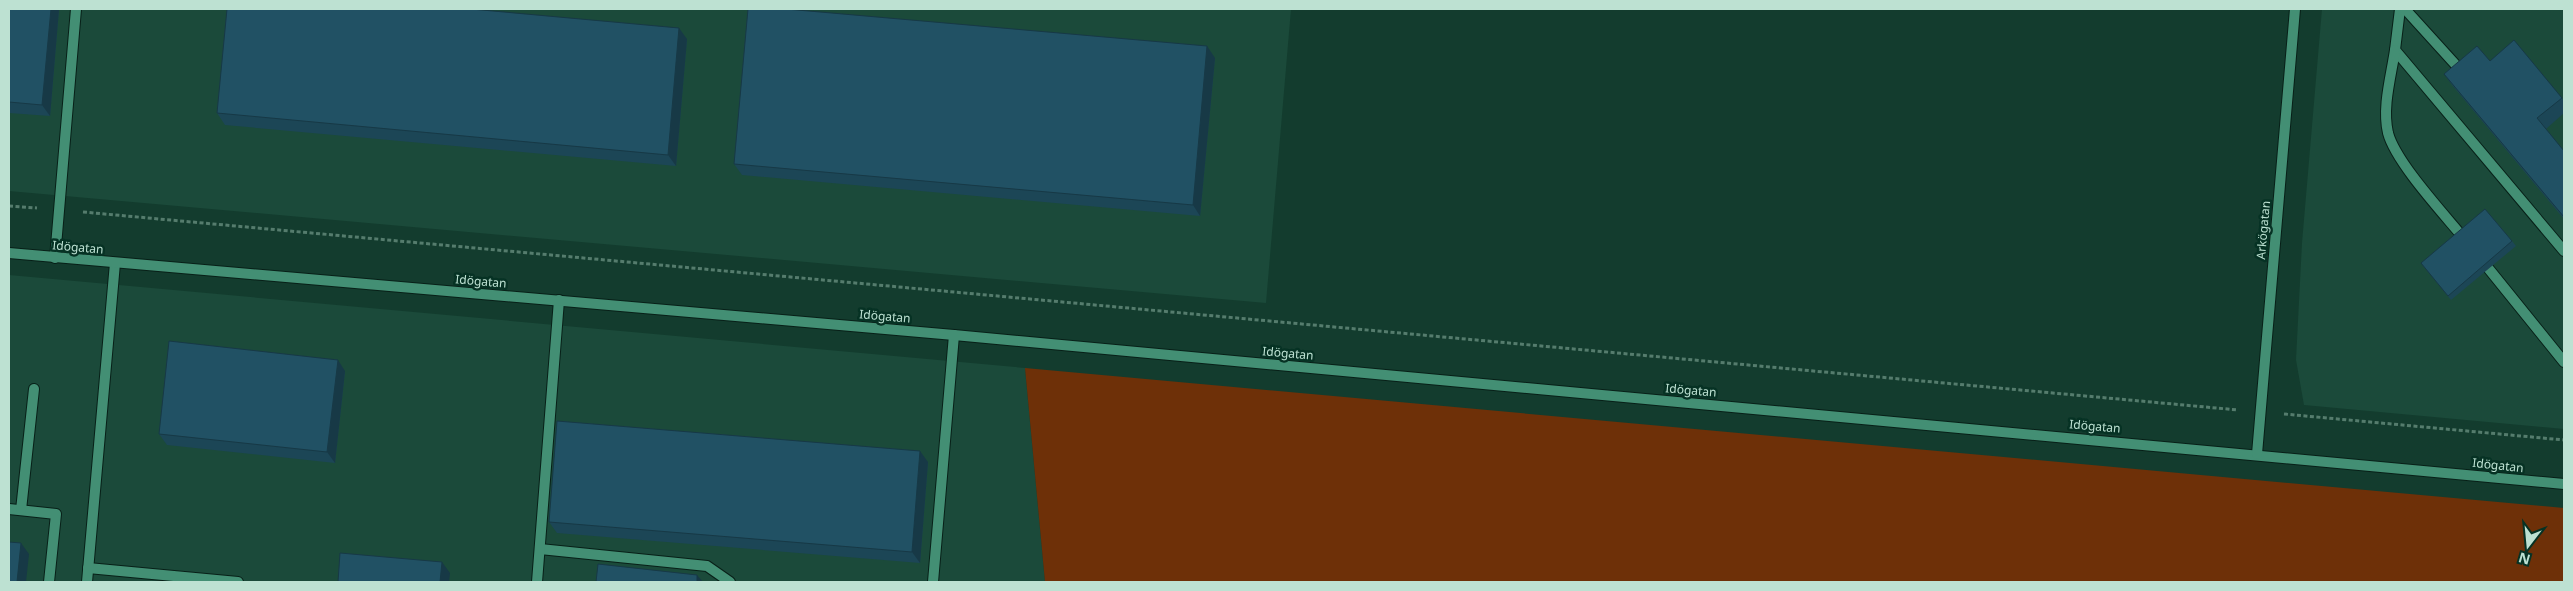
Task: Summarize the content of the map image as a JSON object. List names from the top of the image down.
{
  "streets": {
    "street": ["Arkögatan", "Idögatan"]
  },
  "crossings": [
    ["Arkögatan", "Idögatan"]
  ],
  "north": "bottom"
}
